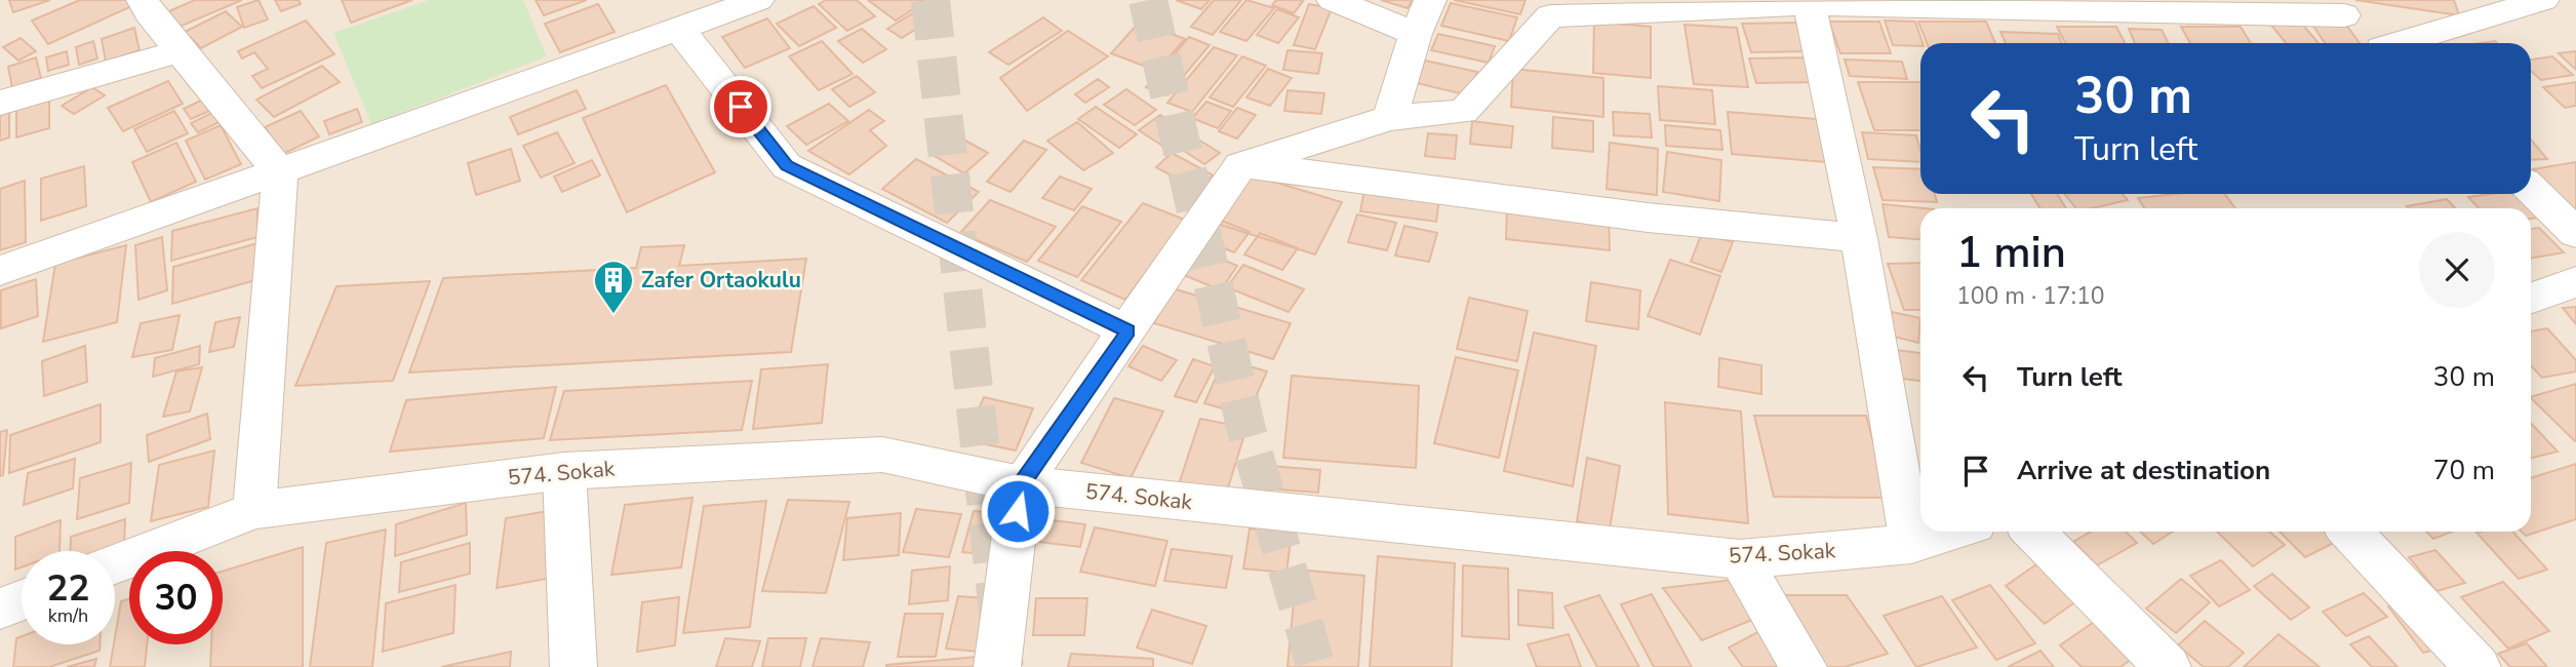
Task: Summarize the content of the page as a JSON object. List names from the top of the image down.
{
  "streets": {
    "street": ["574. Sokak"]
  },
  "places": {
    "building": ["Zafer Ortaokulu"]
  },
  "page": {
    "turn": ["30 m", "Turn left"],
    "heading": ["1 min", "100 m · 17:10"],
    "list": [
      {
        "name": "Turn left",
        "value": "30 m"
      },
      {
        "name": "Arrive at destination",
        "value": "70 m"
      }
    ],
    "speed": "22 km/h",
    "limit": "30"
  }
}
